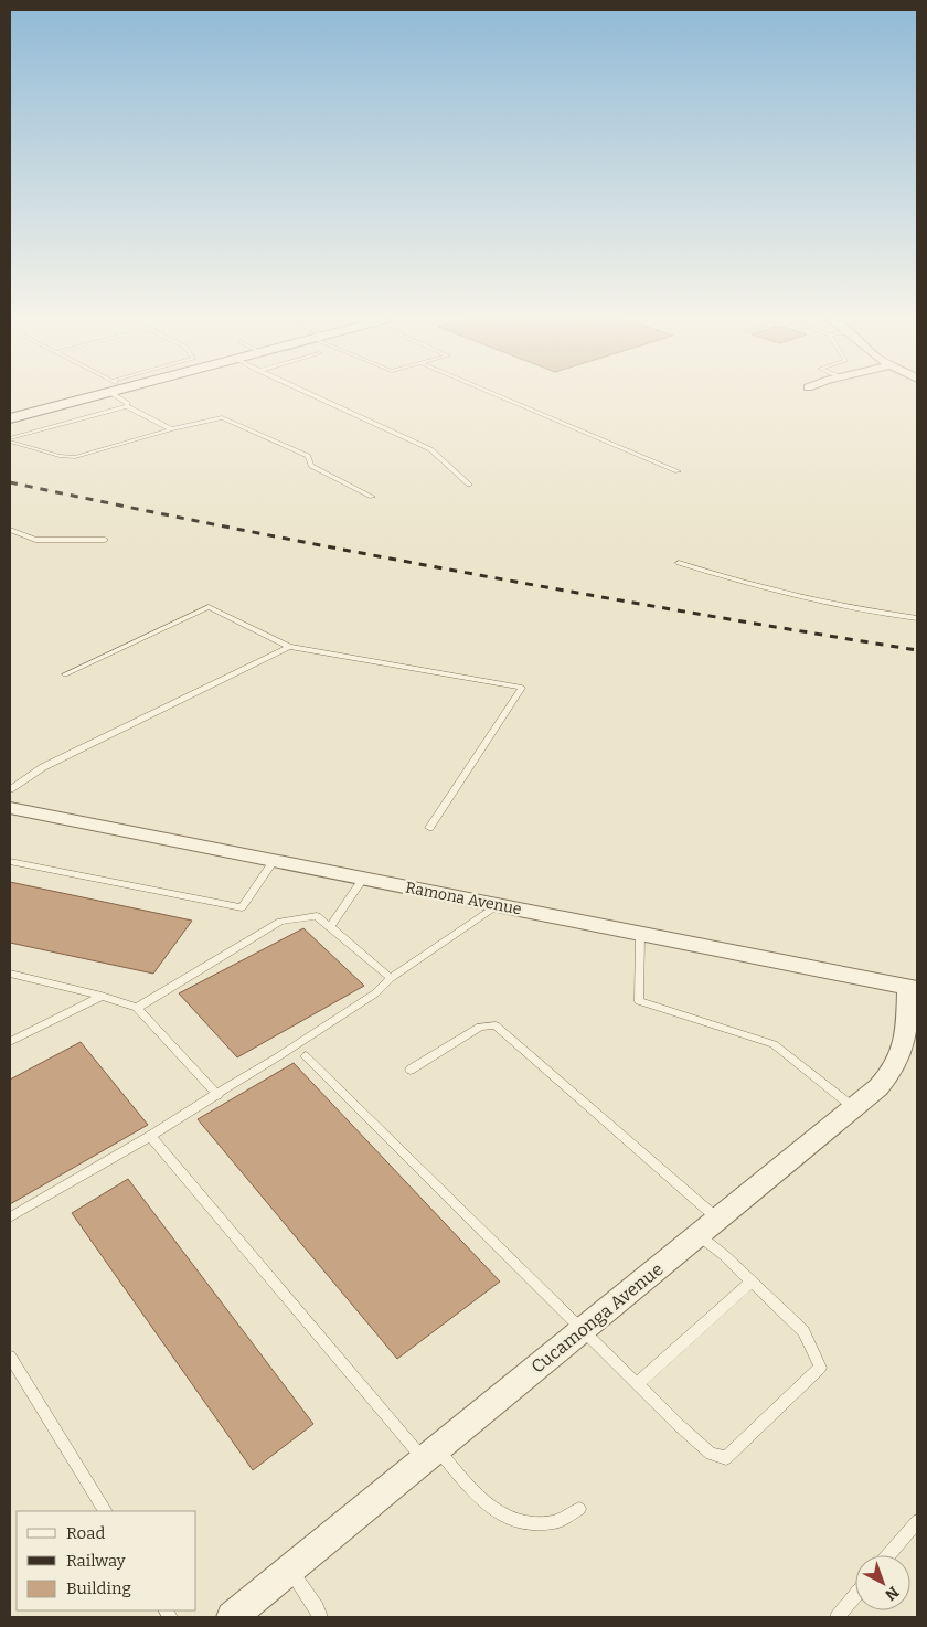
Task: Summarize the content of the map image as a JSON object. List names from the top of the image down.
{
  "streets": {
    "street": ["Ramona Avenue", "Cucamonga Avenue"]
  },
  "crossings": [
    ["Ramona Avenue", "Cucamonga Avenue"]
  ],
  "legend": ["Road", "Railway", "Building"],
  "north": "bottom right"
}
